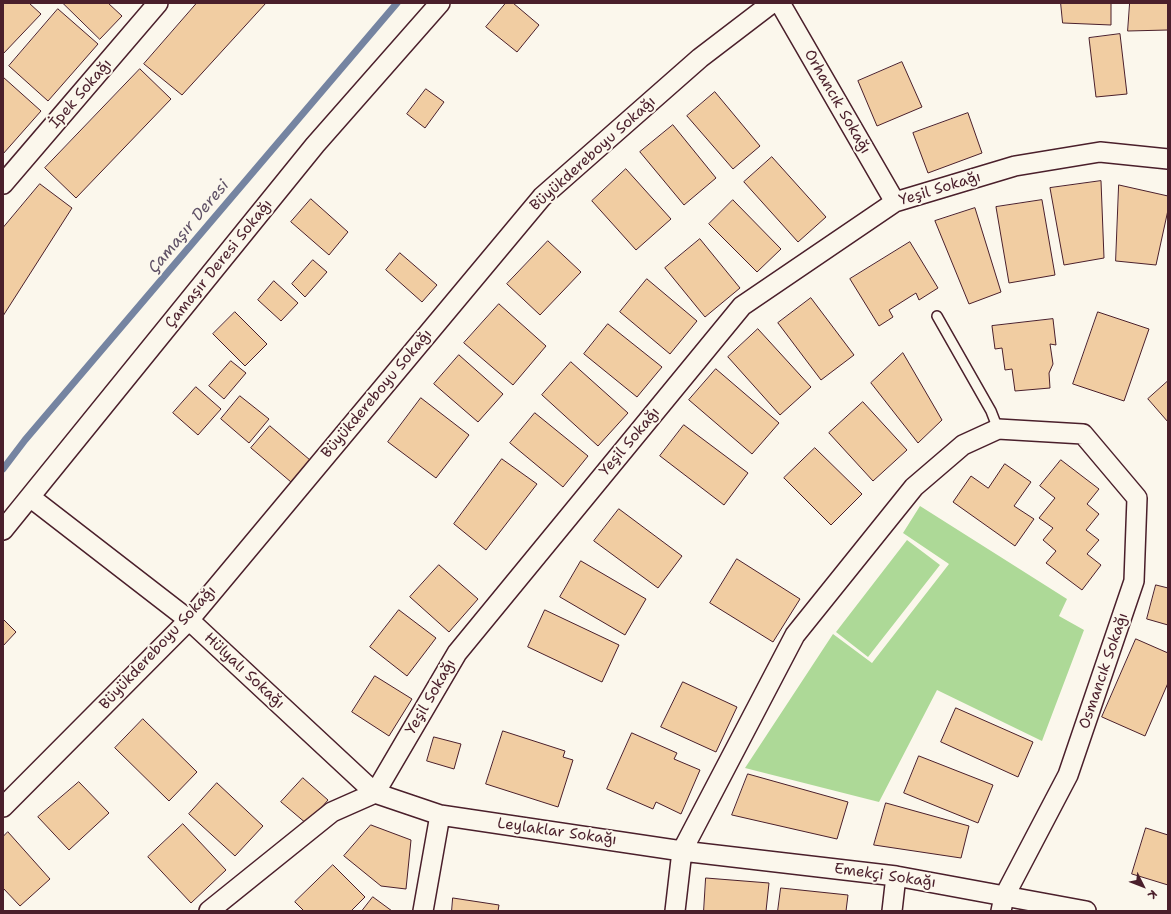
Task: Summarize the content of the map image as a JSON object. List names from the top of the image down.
{
  "streets": {
    "street": [
      "İpek Sokağı",
      "Orhancık Sokağı",
      "Büyükdereboyu Sokağı",
      "Yeşil Sokağı",
      "Çamaşır Deresi Sokağı",
      "Hülyalı Sokağı",
      "Osmancık Sokağı",
      "Leylaklar Sokağı",
      "Emekçi Sokağı"
    ]
  },
  "crossings": [
    ["Orhancık Sokağı", "Yeşil Sokağı"],
    ["Büyükdereboyu Sokağı", "Hülyalı Sokağı"],
    ["Yeşil Sokağı", "Hülyalı Sokağı"],
    ["Yeşil Sokağı", "Leylaklar Sokağı"],
    ["Çamaşır Deresi Sokağı", "Hülyalı Sokağı"],
    ["Hülyalı Sokağı", "Leylaklar Sokağı"],
    ["Osmancık Sokağı", "Emekçi Sokağı"],
    ["Leylaklar Sokağı", "Emekçi Sokağı"]
  ],
  "water": ["Çamaşır Deresi"],
  "north": "bottom right"
}
